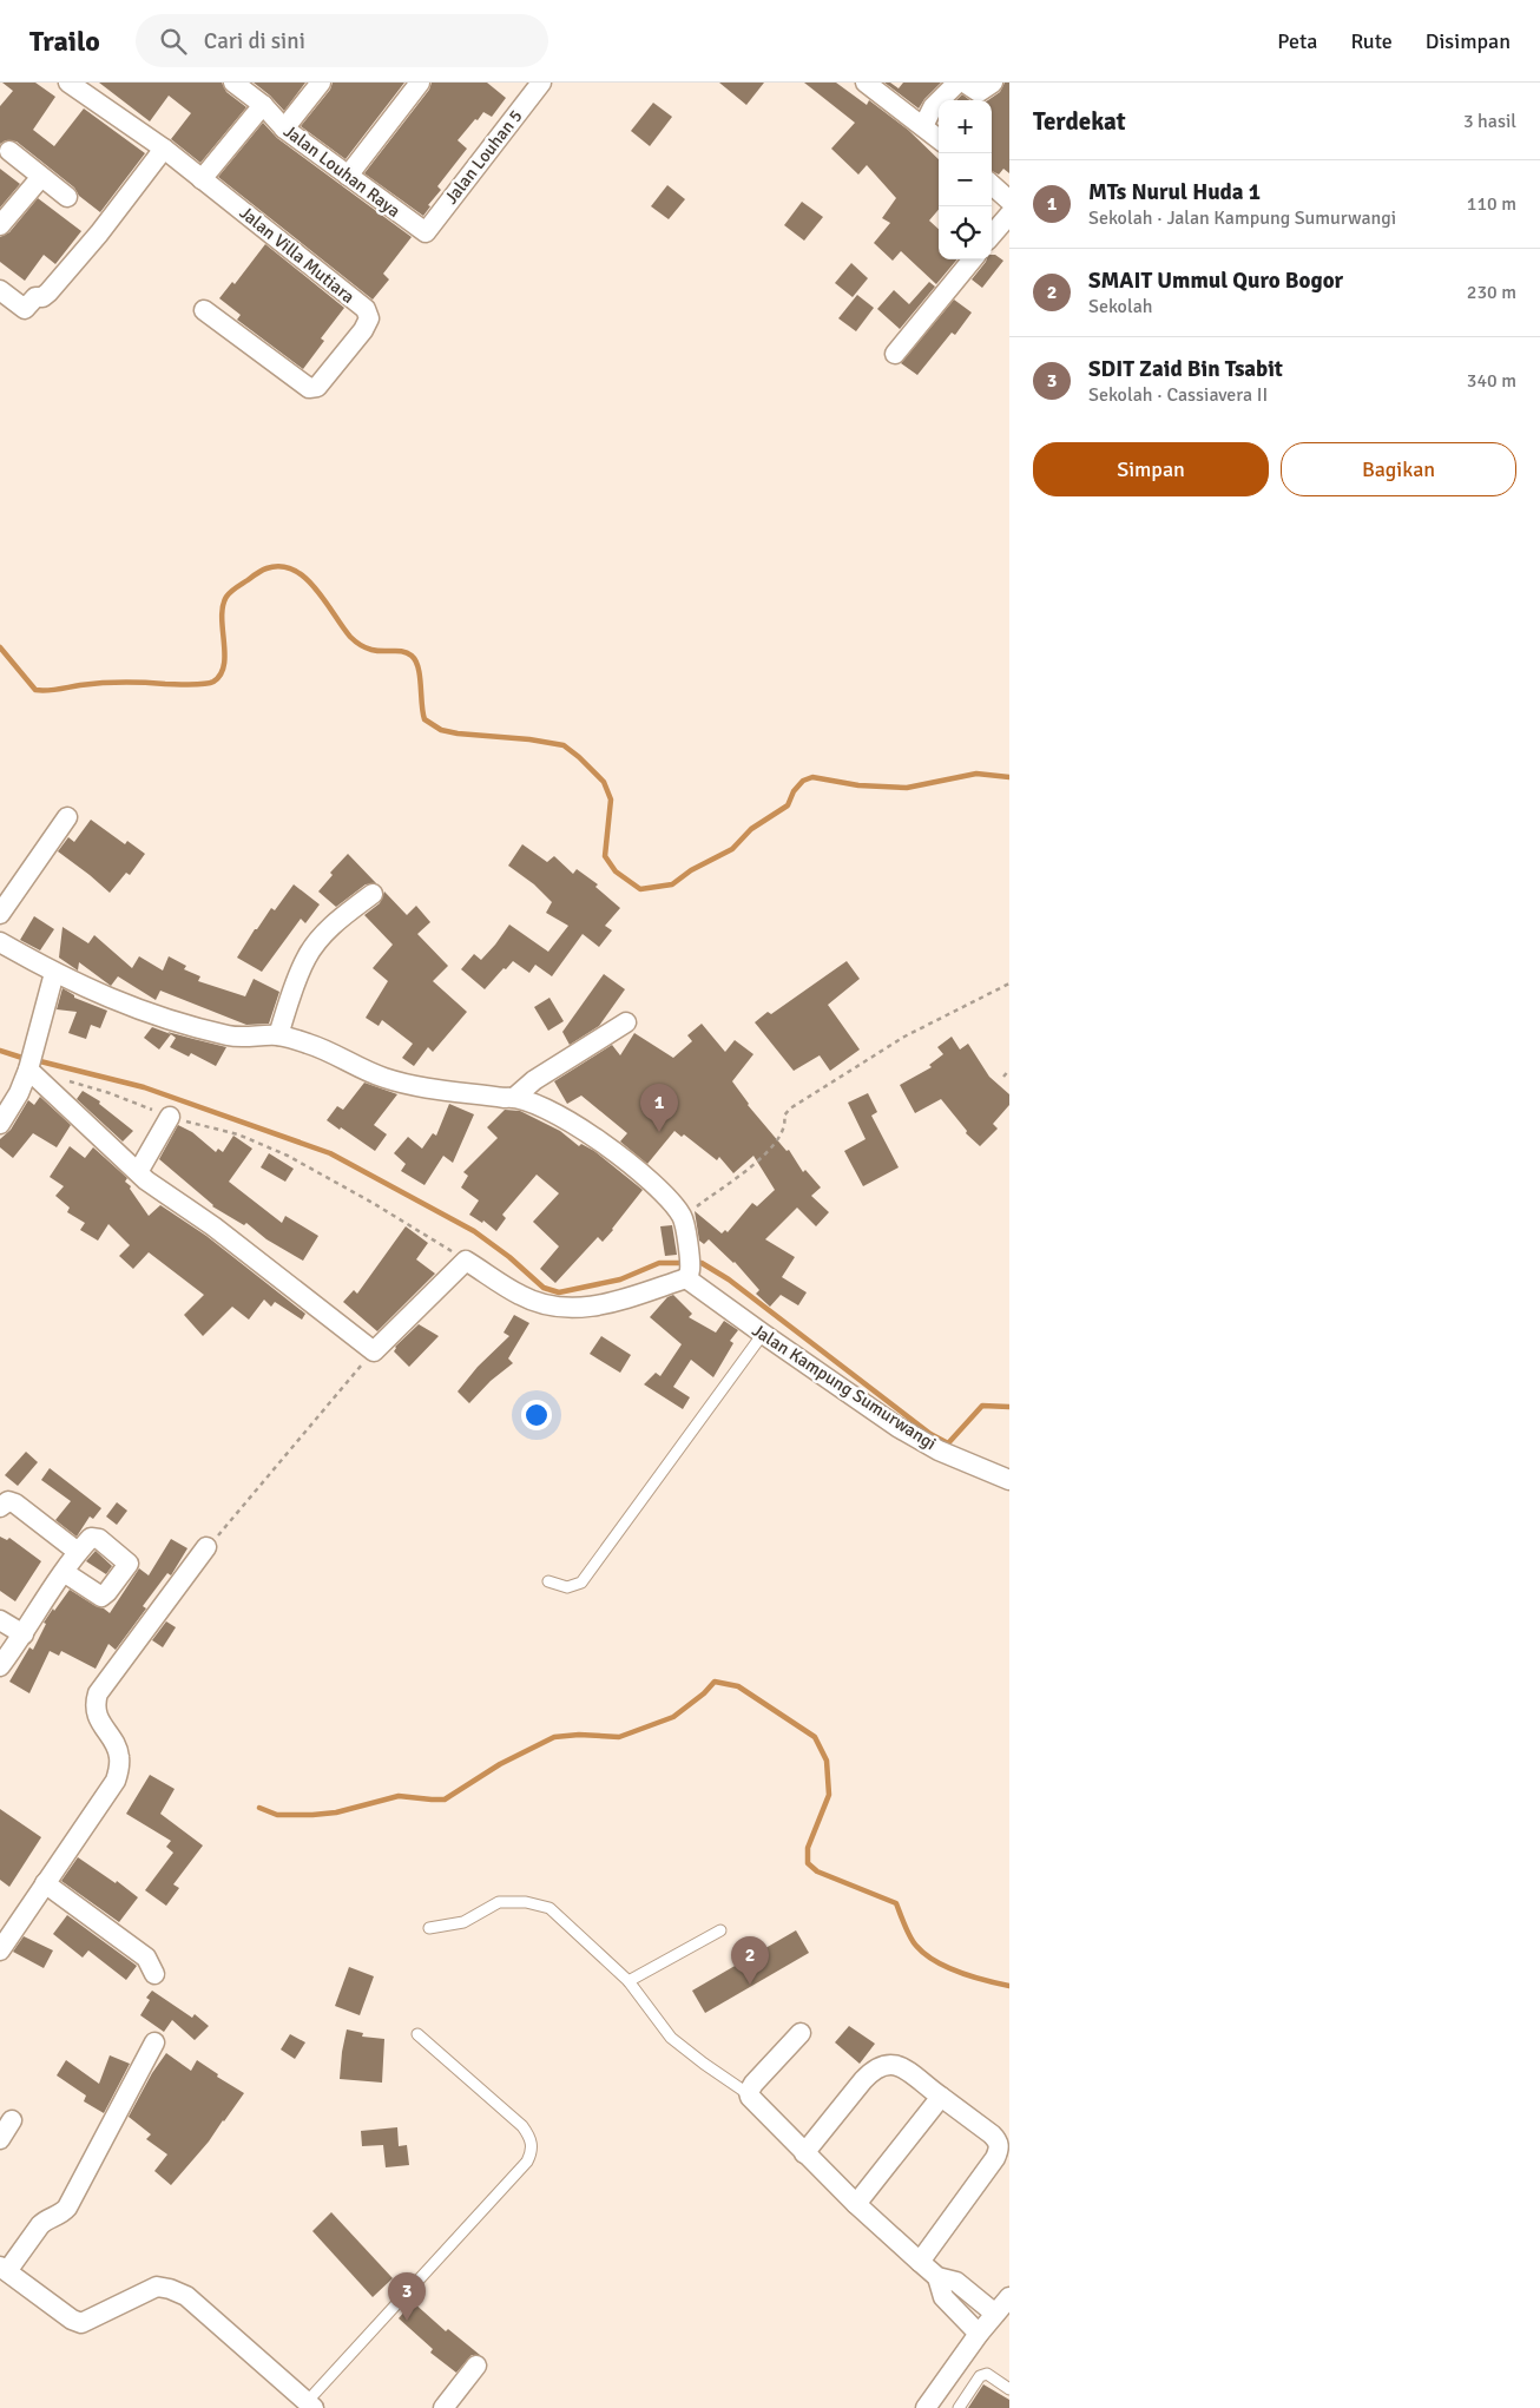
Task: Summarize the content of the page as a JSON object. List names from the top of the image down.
{
  "streets": {
    "street": [
      "Jalan Louhan 5",
      "Jalan Louhan Raya",
      "Jalan Villa Mutiara",
      "Jalan Kampung Sumurwangi"
    ]
  },
  "crossings": [
    ["Jalan Louhan 5", "Jalan Louhan Raya"]
  ],
  "page": {
    "header": "Trailo",
    "search": "Cari di sini",
    "nav": ["Peta", "Rute", "Disimpan"],
    "heading": ["Terdekat", "3 hasil"],
    "map_buttons": ["+", "−"],
    "list": [
      {
        "mark": "1",
        "name": "MTs Nurul Huda 1",
        "note": "Sekolah · Jalan Kampung Sumurwangi",
        "value": "110 m"
      },
      {
        "mark": "2",
        "name": "SMAIT Ummul Quro Bogor",
        "note": "Sekolah",
        "value": "230 m"
      },
      {
        "mark": "3",
        "name": "SDIT Zaid Bin Tsabit",
        "note": "Sekolah · Cassiavera II",
        "value": "340 m"
      }
    ],
    "buttons": ["Simpan", "Bagikan"],
    "pins": ["1", "2", "3"]
  }
}
